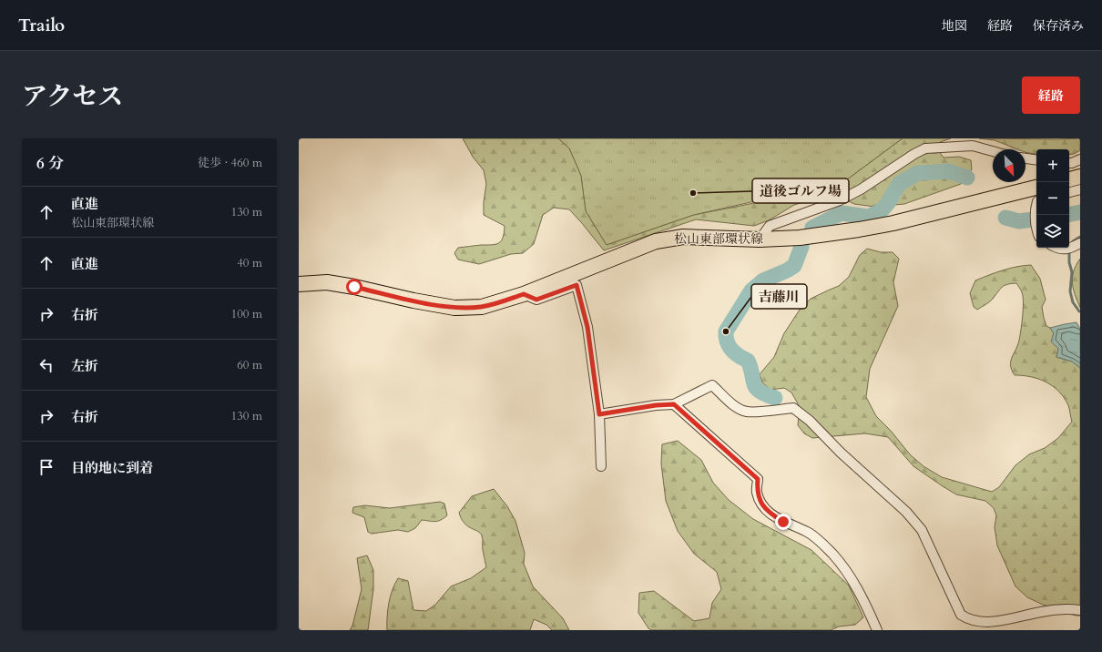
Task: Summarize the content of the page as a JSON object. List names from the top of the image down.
{
  "streets": {
    "main road": ["松山東部環状線"]
  },
  "places": ["道後ゴルフ場", "吉藤川"],
  "north": "bottom right",
  "page": {
    "header": "Trailo",
    "nav": ["地図", "経路", "保存済み"],
    "title": "アクセス",
    "buttons": "経路",
    "heading": ["6 分", "徒歩 · 460 m"],
    "map_buttons": ["+", "−"],
    "list": [
      ["直進", "松山東部環状線", "130 m"],
      ["直進", "40 m"],
      ["右折", "100 m"],
      ["左折", "60 m"],
      ["右折", "130 m"],
      "目的地に到着"
    ]
  }
}
